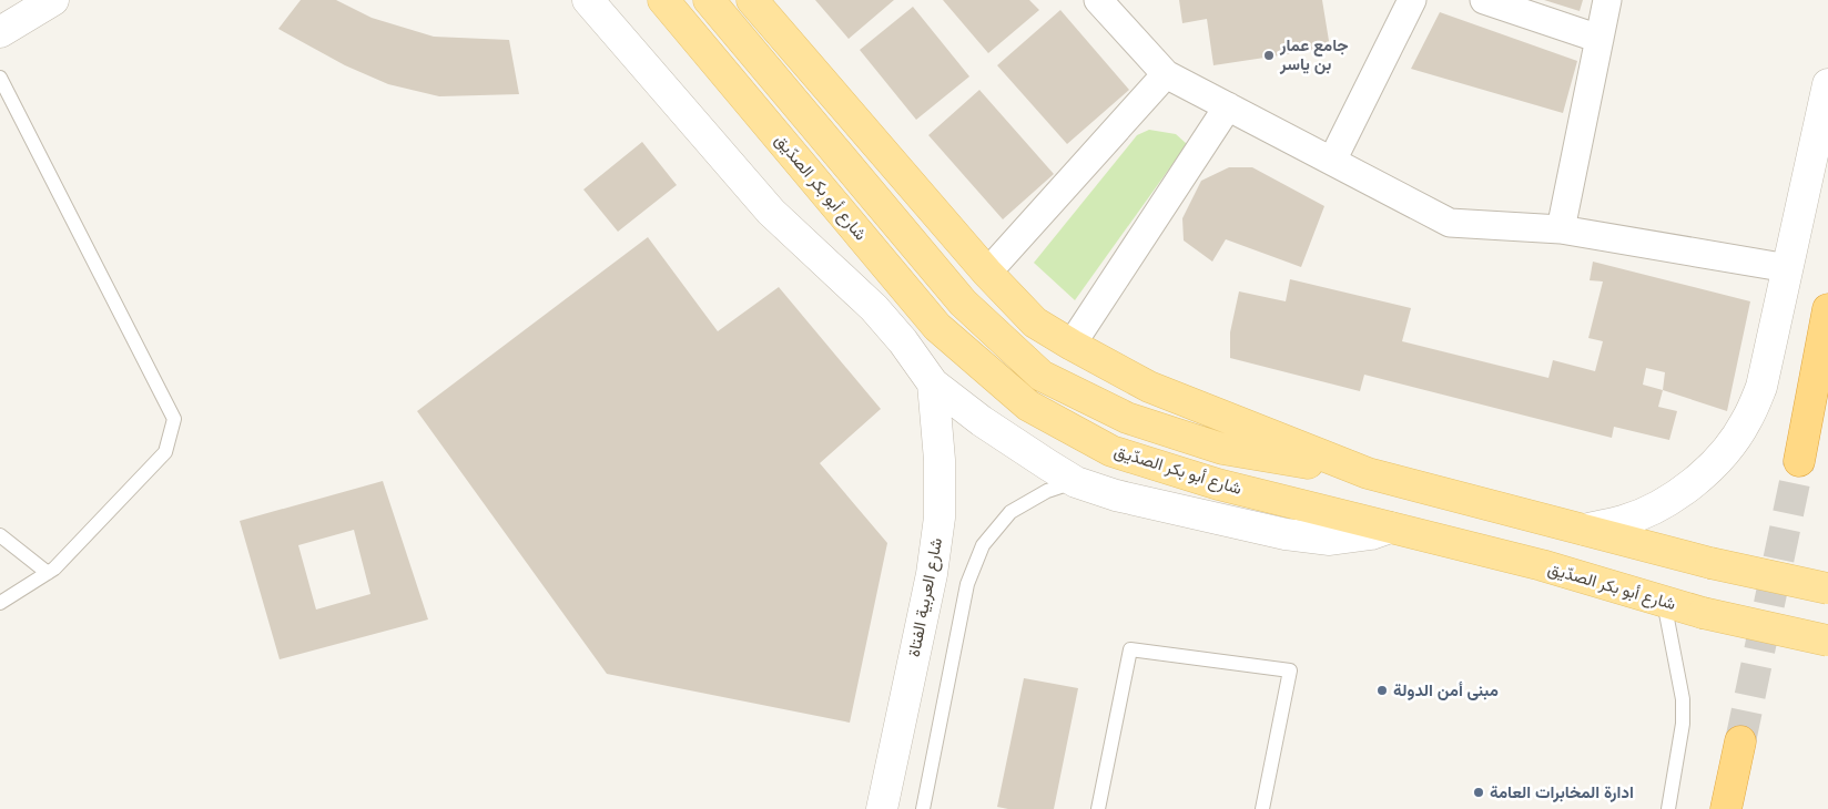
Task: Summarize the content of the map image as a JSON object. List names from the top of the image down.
{
  "streets": {
    "main road": ["شارع أبو بكر الصدّيق"],
    "street": ["شارع العربية الفتاة"]
  },
  "places": ["جامع عمار بن ياسر", "مبنى أمن الدولة", "ادارة المخابرات العامة"]
}
